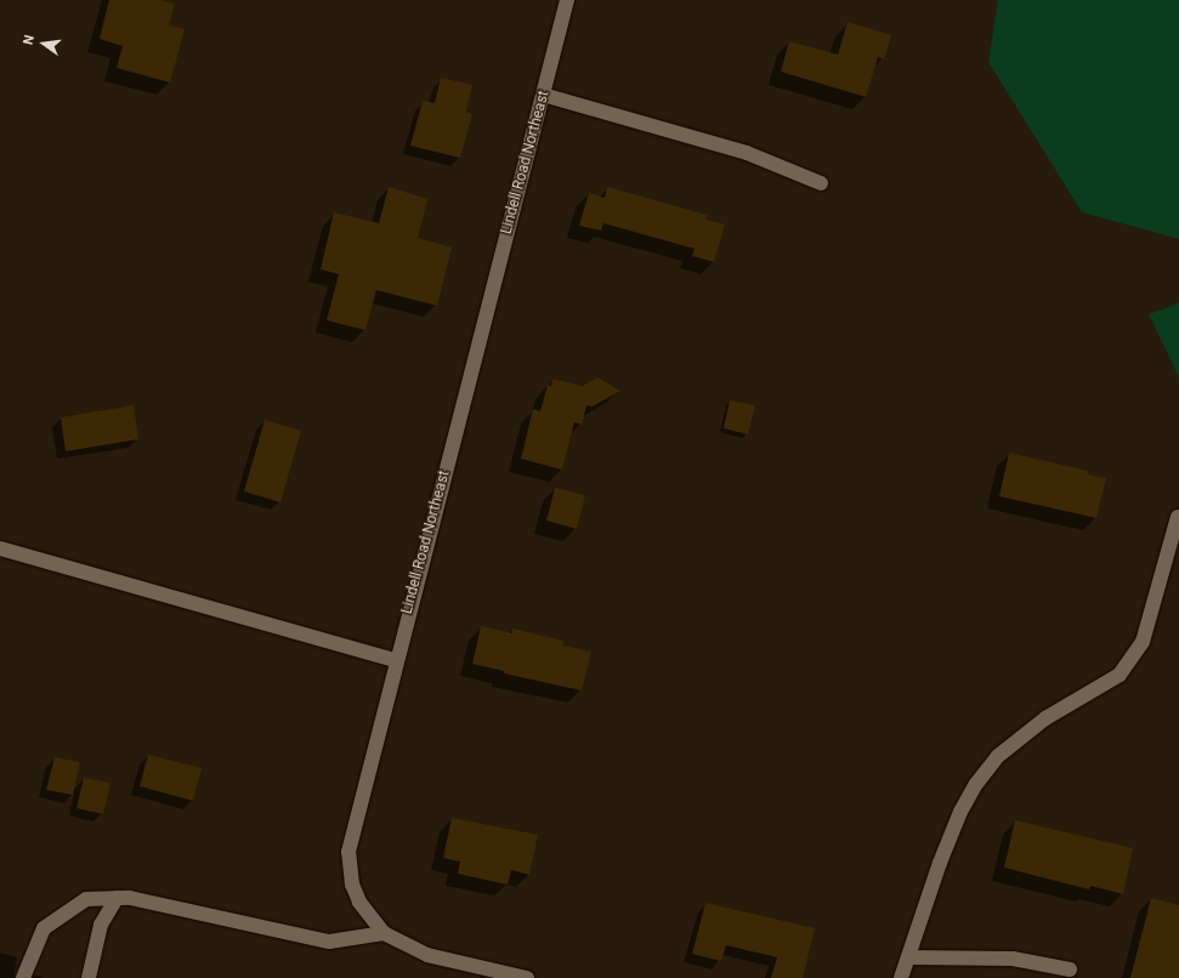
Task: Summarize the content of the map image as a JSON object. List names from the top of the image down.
{
  "streets": {
    "street": ["Lindell Road Northeast"]
  },
  "north": "left"
}
